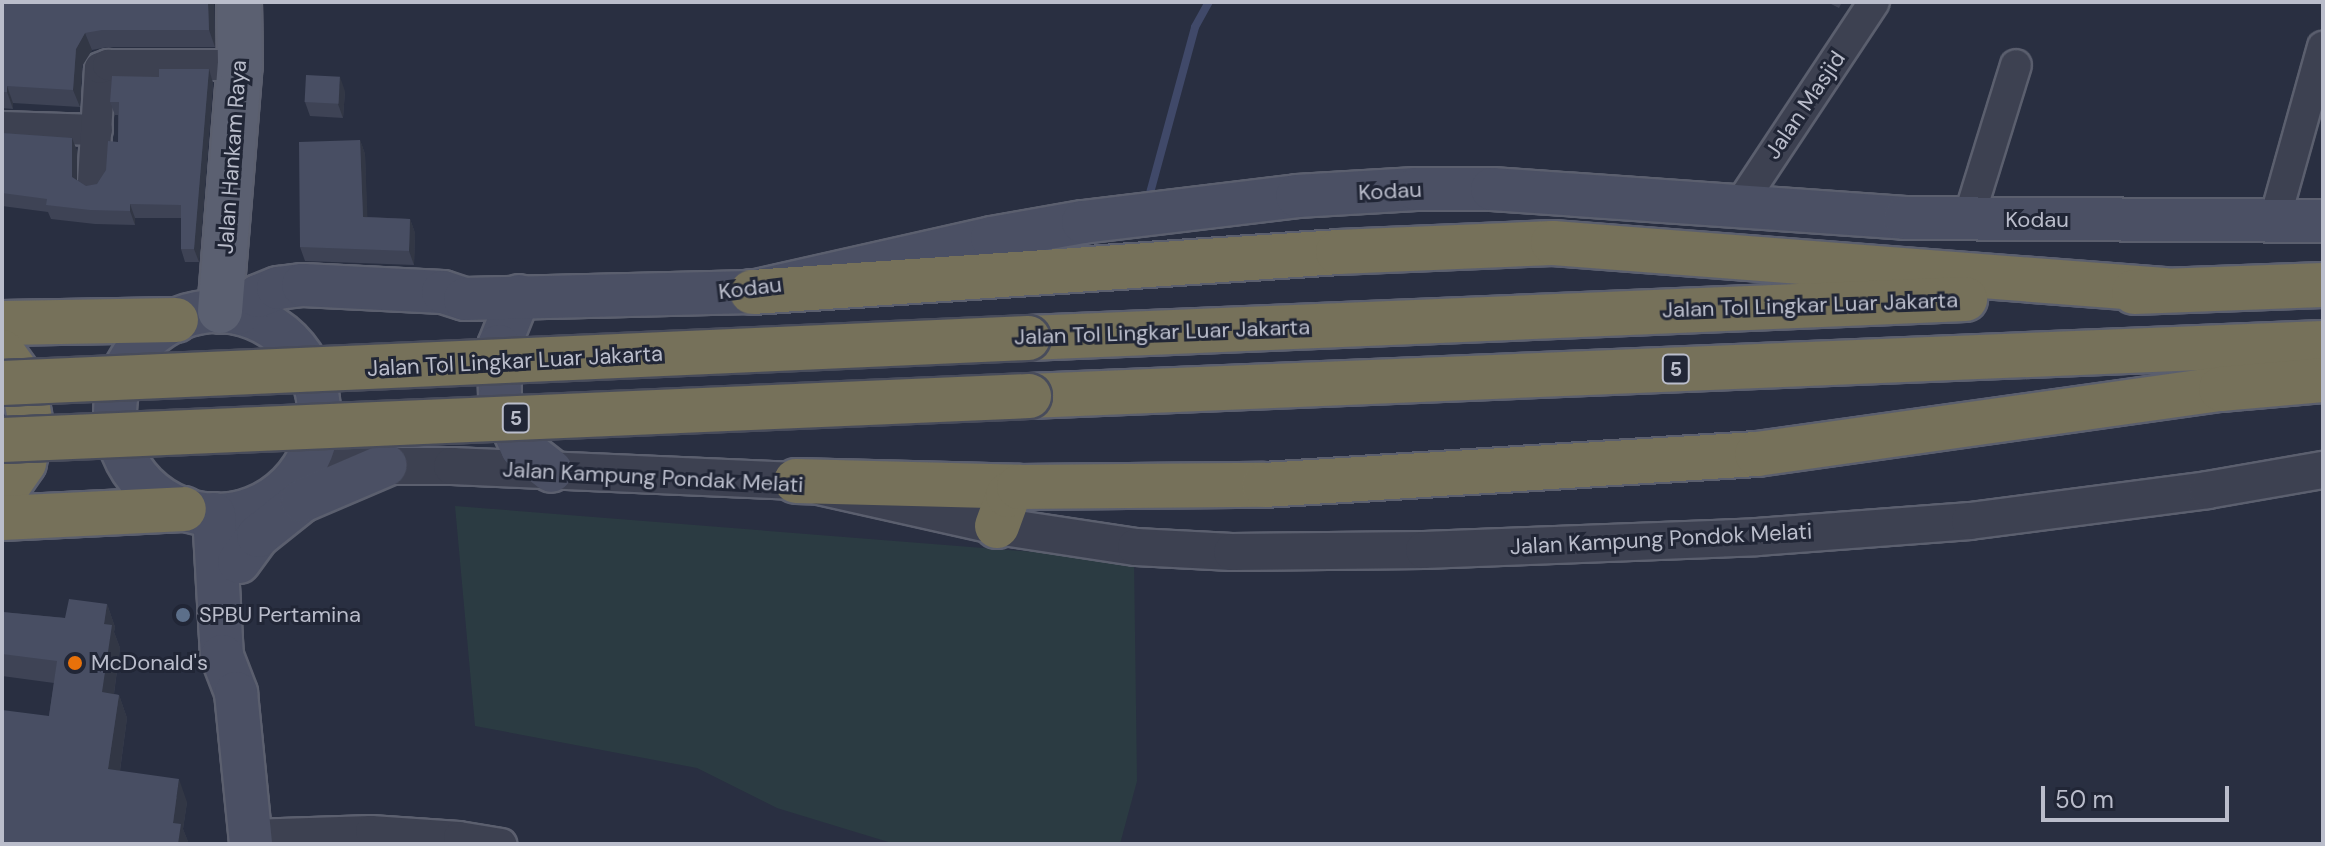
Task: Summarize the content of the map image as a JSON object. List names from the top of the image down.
{
  "streets": {
    "highway": ["Jalan Tol Lingkar Luar Jakarta", "5"],
    "main road": ["Jalan Hankam Raya", "Kodau"],
    "street": ["Jalan Masjid", "Jalan Kampung Pondak Melati", "Jalan Kampung Pondok Melati"]
  },
  "crossings": [
    ["Jalan Masjid", "Kodau"],
    ["Jalan Hankam Raya", "Kodau"],
    ["Jalan Hankam Raya", "Jalan Kampung Pondak Melati"],
    ["Kodau", "Jalan Kampung Pondak Melati"],
    ["Jalan Kampung Pondak Melati", "Jalan Kampung Pondok Melati"]
  ],
  "places": ["SPBU Pertamina", "McDonald's"],
  "scale_bar": "50 m"
}
